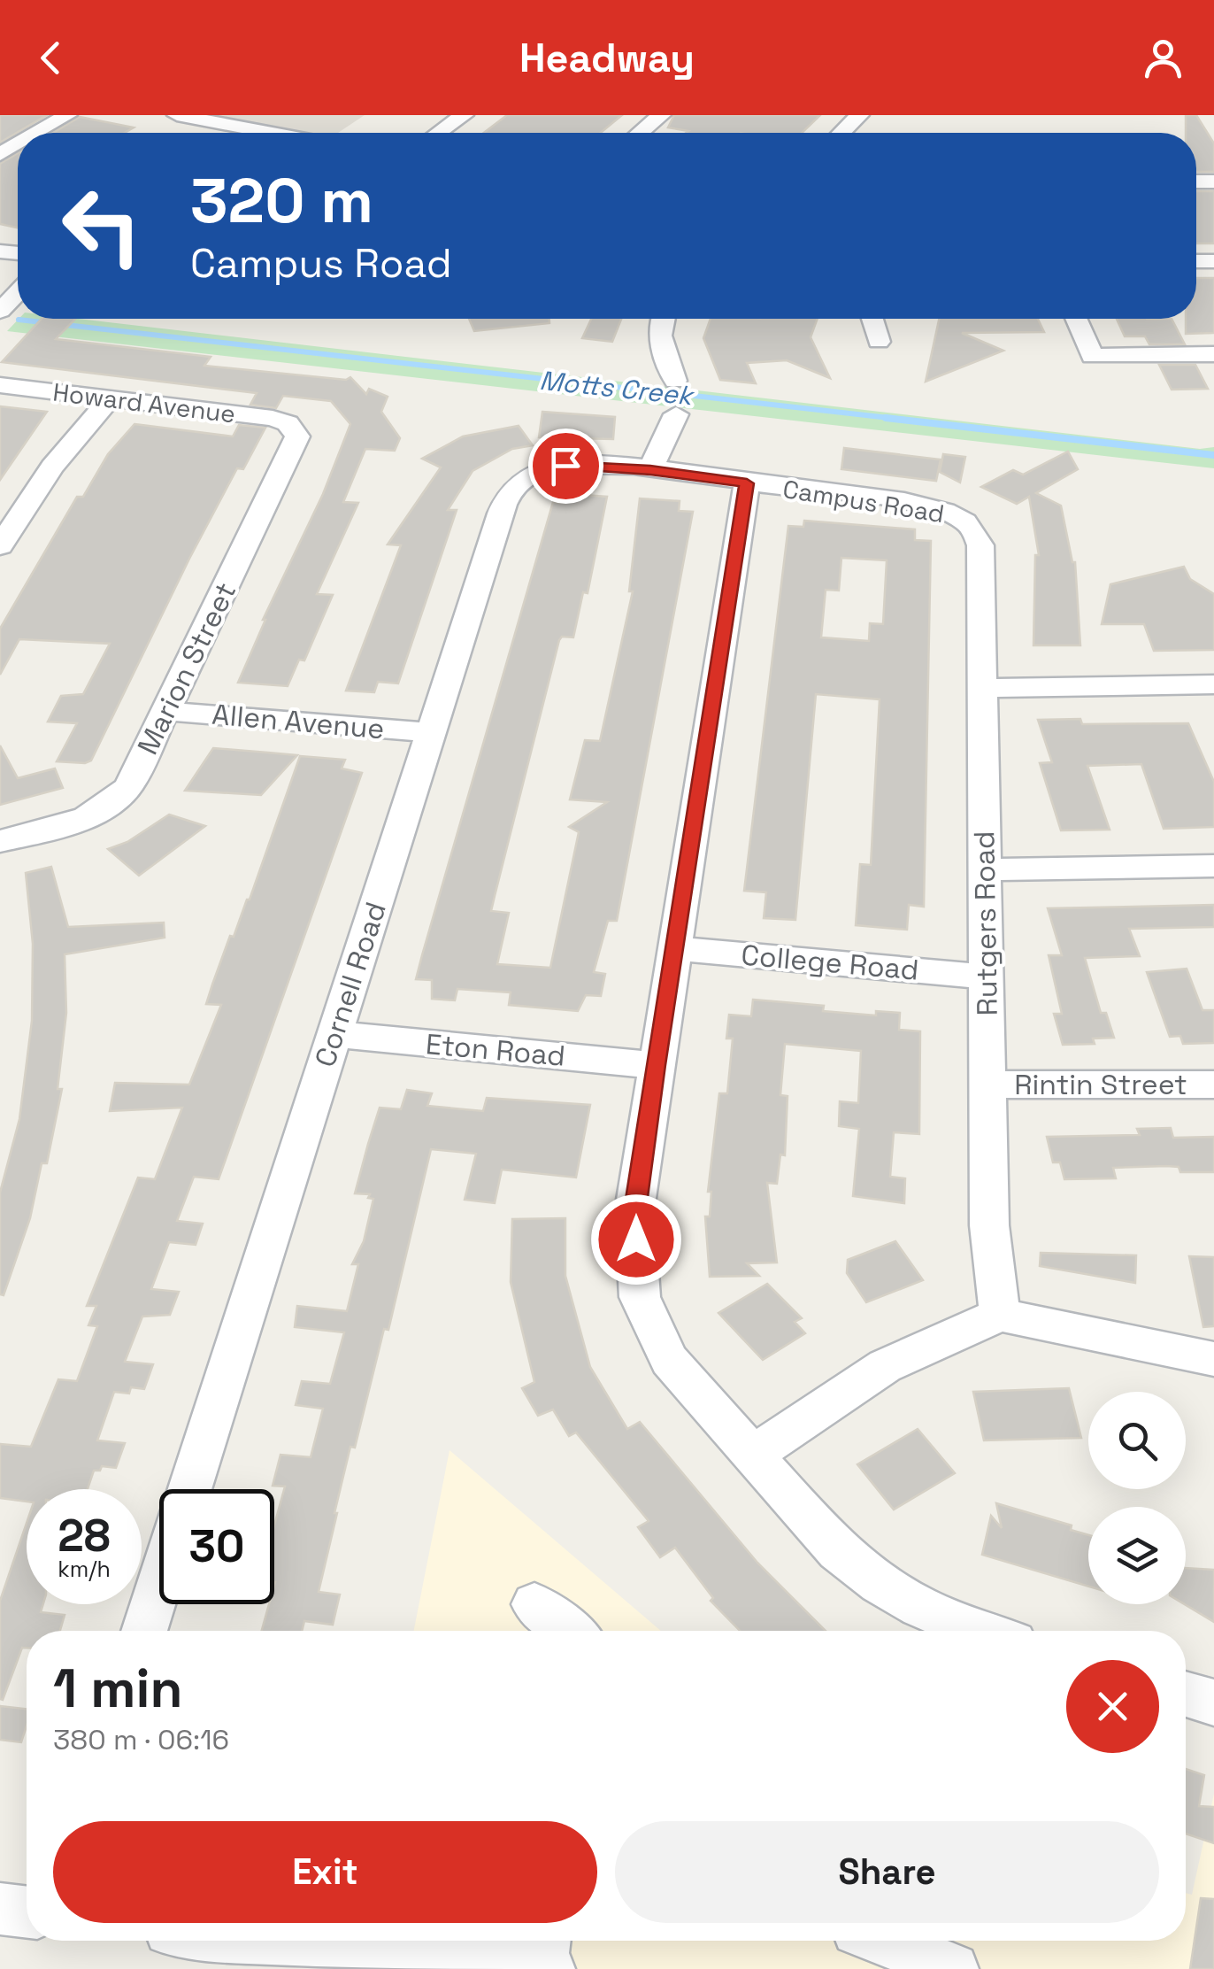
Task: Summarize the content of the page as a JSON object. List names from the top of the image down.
{
  "streets": {
    "street": [
      "Howard Avenue",
      "Campus Road",
      "Marion Street",
      "Allen Avenue",
      "Rutgers Road",
      "College Road",
      "Cornell Road",
      "Eton Road",
      "Rintin Street"
    ]
  },
  "crossings": [
    ["Howard Avenue", "Marion Street"],
    ["Campus Road", "Rutgers Road"],
    ["Campus Road", "Cornell Road"],
    ["Marion Street", "Allen Avenue"],
    ["Allen Avenue", "Cornell Road"],
    ["Rutgers Road", "College Road"],
    ["Rutgers Road", "Rintin Street"],
    ["Cornell Road", "Eton Road"]
  ],
  "water": ["Motts Creek"],
  "page": {
    "header": "Headway",
    "turn": ["320 m", "Campus Road"],
    "speed": "28 km/h",
    "limit": "30",
    "heading": ["1 min", "380 m · 06:16"],
    "buttons": ["Exit", "Share"]
  }
}
